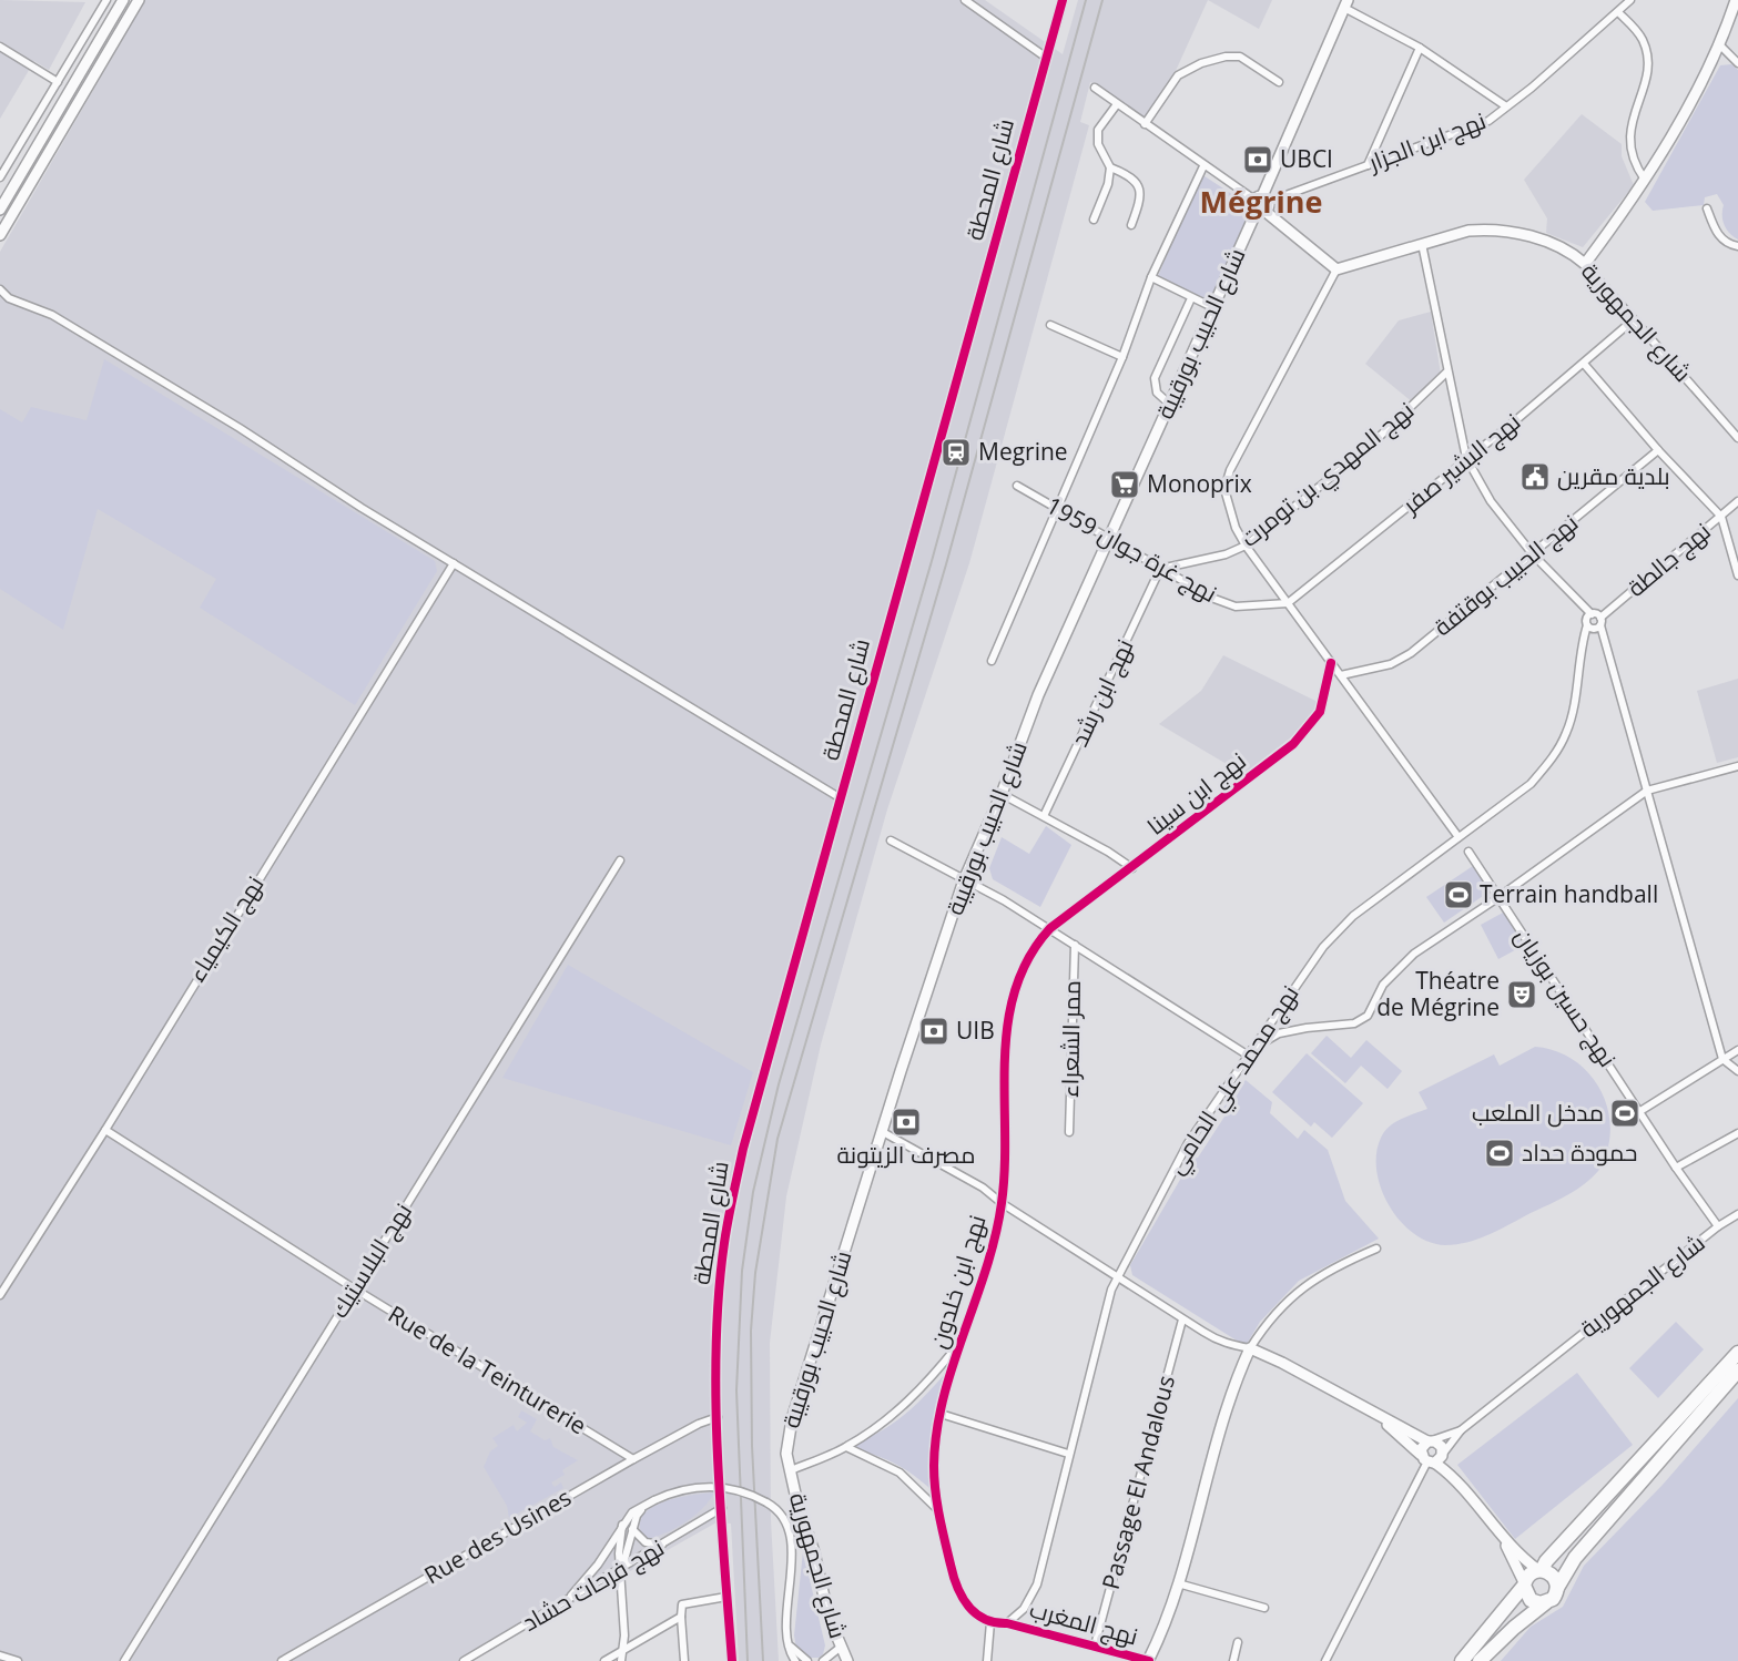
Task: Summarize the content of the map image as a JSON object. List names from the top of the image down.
{
  "streets": {
    "street": [
      "نهج ابن الجزار",
      "شارع المحطة",
      "شارع الجمهورية",
      "شارع الحبيب بورقيبة",
      "نهج البشير صفر",
      "نهج المهدي بن تومرت",
      "نهج غرة جوان 1959",
      "نهج جالطة",
      "نهج الحبيب بوقتفة",
      "نهج ابن رشد",
      "نهج ابن سينا",
      "نهج الكيمياء",
      "نهج حسين بوزيان",
      "ممر الشعراء",
      "نهج محمد علي الحامي",
      "نهج البلاستيك",
      "نهج ابن خلدون",
      "Rue de la Teinturerie",
      "Passage El Andalous",
      "Rue des Usines",
      "نهج فرحات حشاد",
      "نهج المغرب"
    ]
  },
  "crossings": [
    ["نهج ابن الجزار", "شارع الحبيب بورقيبة"],
    ["شارع المحطة", "Rue des Usines"],
    ["شارع المحطة", "نهج فرحات حشاد"],
    ["شارع الجمهورية", "شارع الحبيب بورقيبة"],
    ["شارع الجمهورية", "نهج البشير صفر"],
    ["شارع الجمهورية", "نهج حسين بوزيان"],
    ["شارع الحبيب بورقيبة", "نهج غرة جوان 1959"],
    ["نهج البشير صفر", "نهج غرة جوان 1959"],
    ["نهج المهدي بن تومرت", "نهج غرة جوان 1959"],
    ["نهج المهدي بن تومرت", "نهج ابن رشد"],
    ["نهج غرة جوان 1959", "نهج ابن رشد"],
    ["نهج ابن سينا", "نهج ابن خلدون"],
    ["نهج الكيمياء", "Rue de la Teinturerie"],
    ["نهج محمد علي الحامي", "نهج المغرب"],
    ["نهج البلاستيك", "Rue de la Teinturerie"],
    ["Rue de la Teinturerie", "Rue des Usines"],
    ["Passage El Andalous", "نهج المغرب"]
  ],
  "districts": ["Mégrine"],
  "places": {
    "bank": ["UBCI", "UIB", "مصرف الزيتونة"],
    "station": ["Megrine"],
    "public building": ["بلدية مقرين"],
    "supermarket": ["Monoprix"],
    "sports": ["Terrain handball", "مدخل الملعب", "حمودة حداد"],
    "theatre": ["Théatre de Mégrine"]
  }
}
